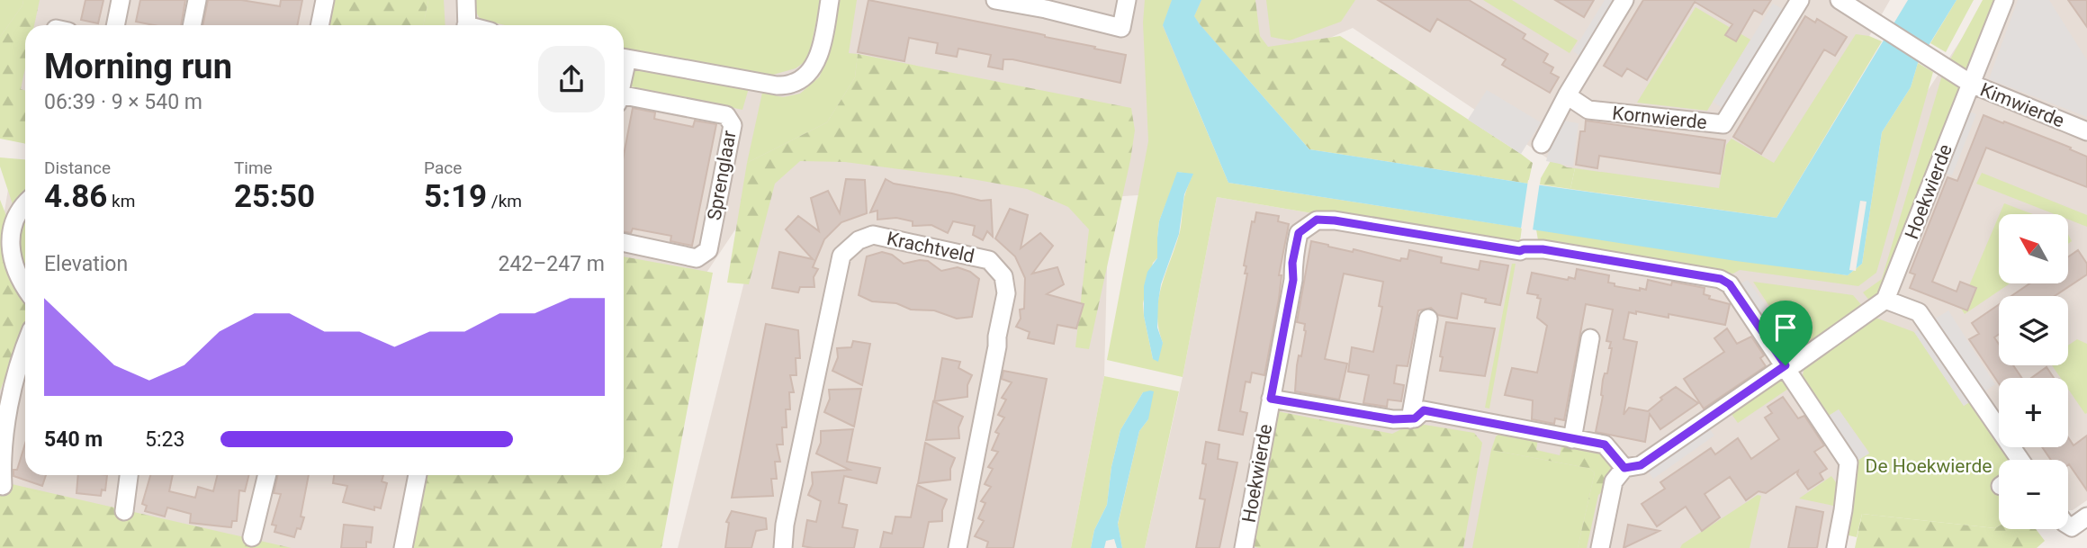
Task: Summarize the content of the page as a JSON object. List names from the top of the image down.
{
  "streets": {
    "street": [
      "Kimwierde",
      "Kornwierde",
      "Sprenglaar",
      "Hoekwierde",
      "Krachtveld"
    ]
  },
  "crossings": [
    ["Kimwierde", "Hoekwierde"]
  ],
  "parks": ["De Hoekwierde"],
  "north": "top left",
  "page": {
    "heading": ["Morning run", "06:39 · 9 × 540 m"],
    "stats": [
      ["Distance", "4.86 km"],
      ["Time", "25:50"],
      ["Pace", "5:19 /km"]
    ],
    "map_buttons": ["+", "−"],
    "chart": ["Elevation", "242–247 m"],
    "list": [
      {
        "name": "540 m",
        "note": "5:23"
      }
    ]
  }
}
